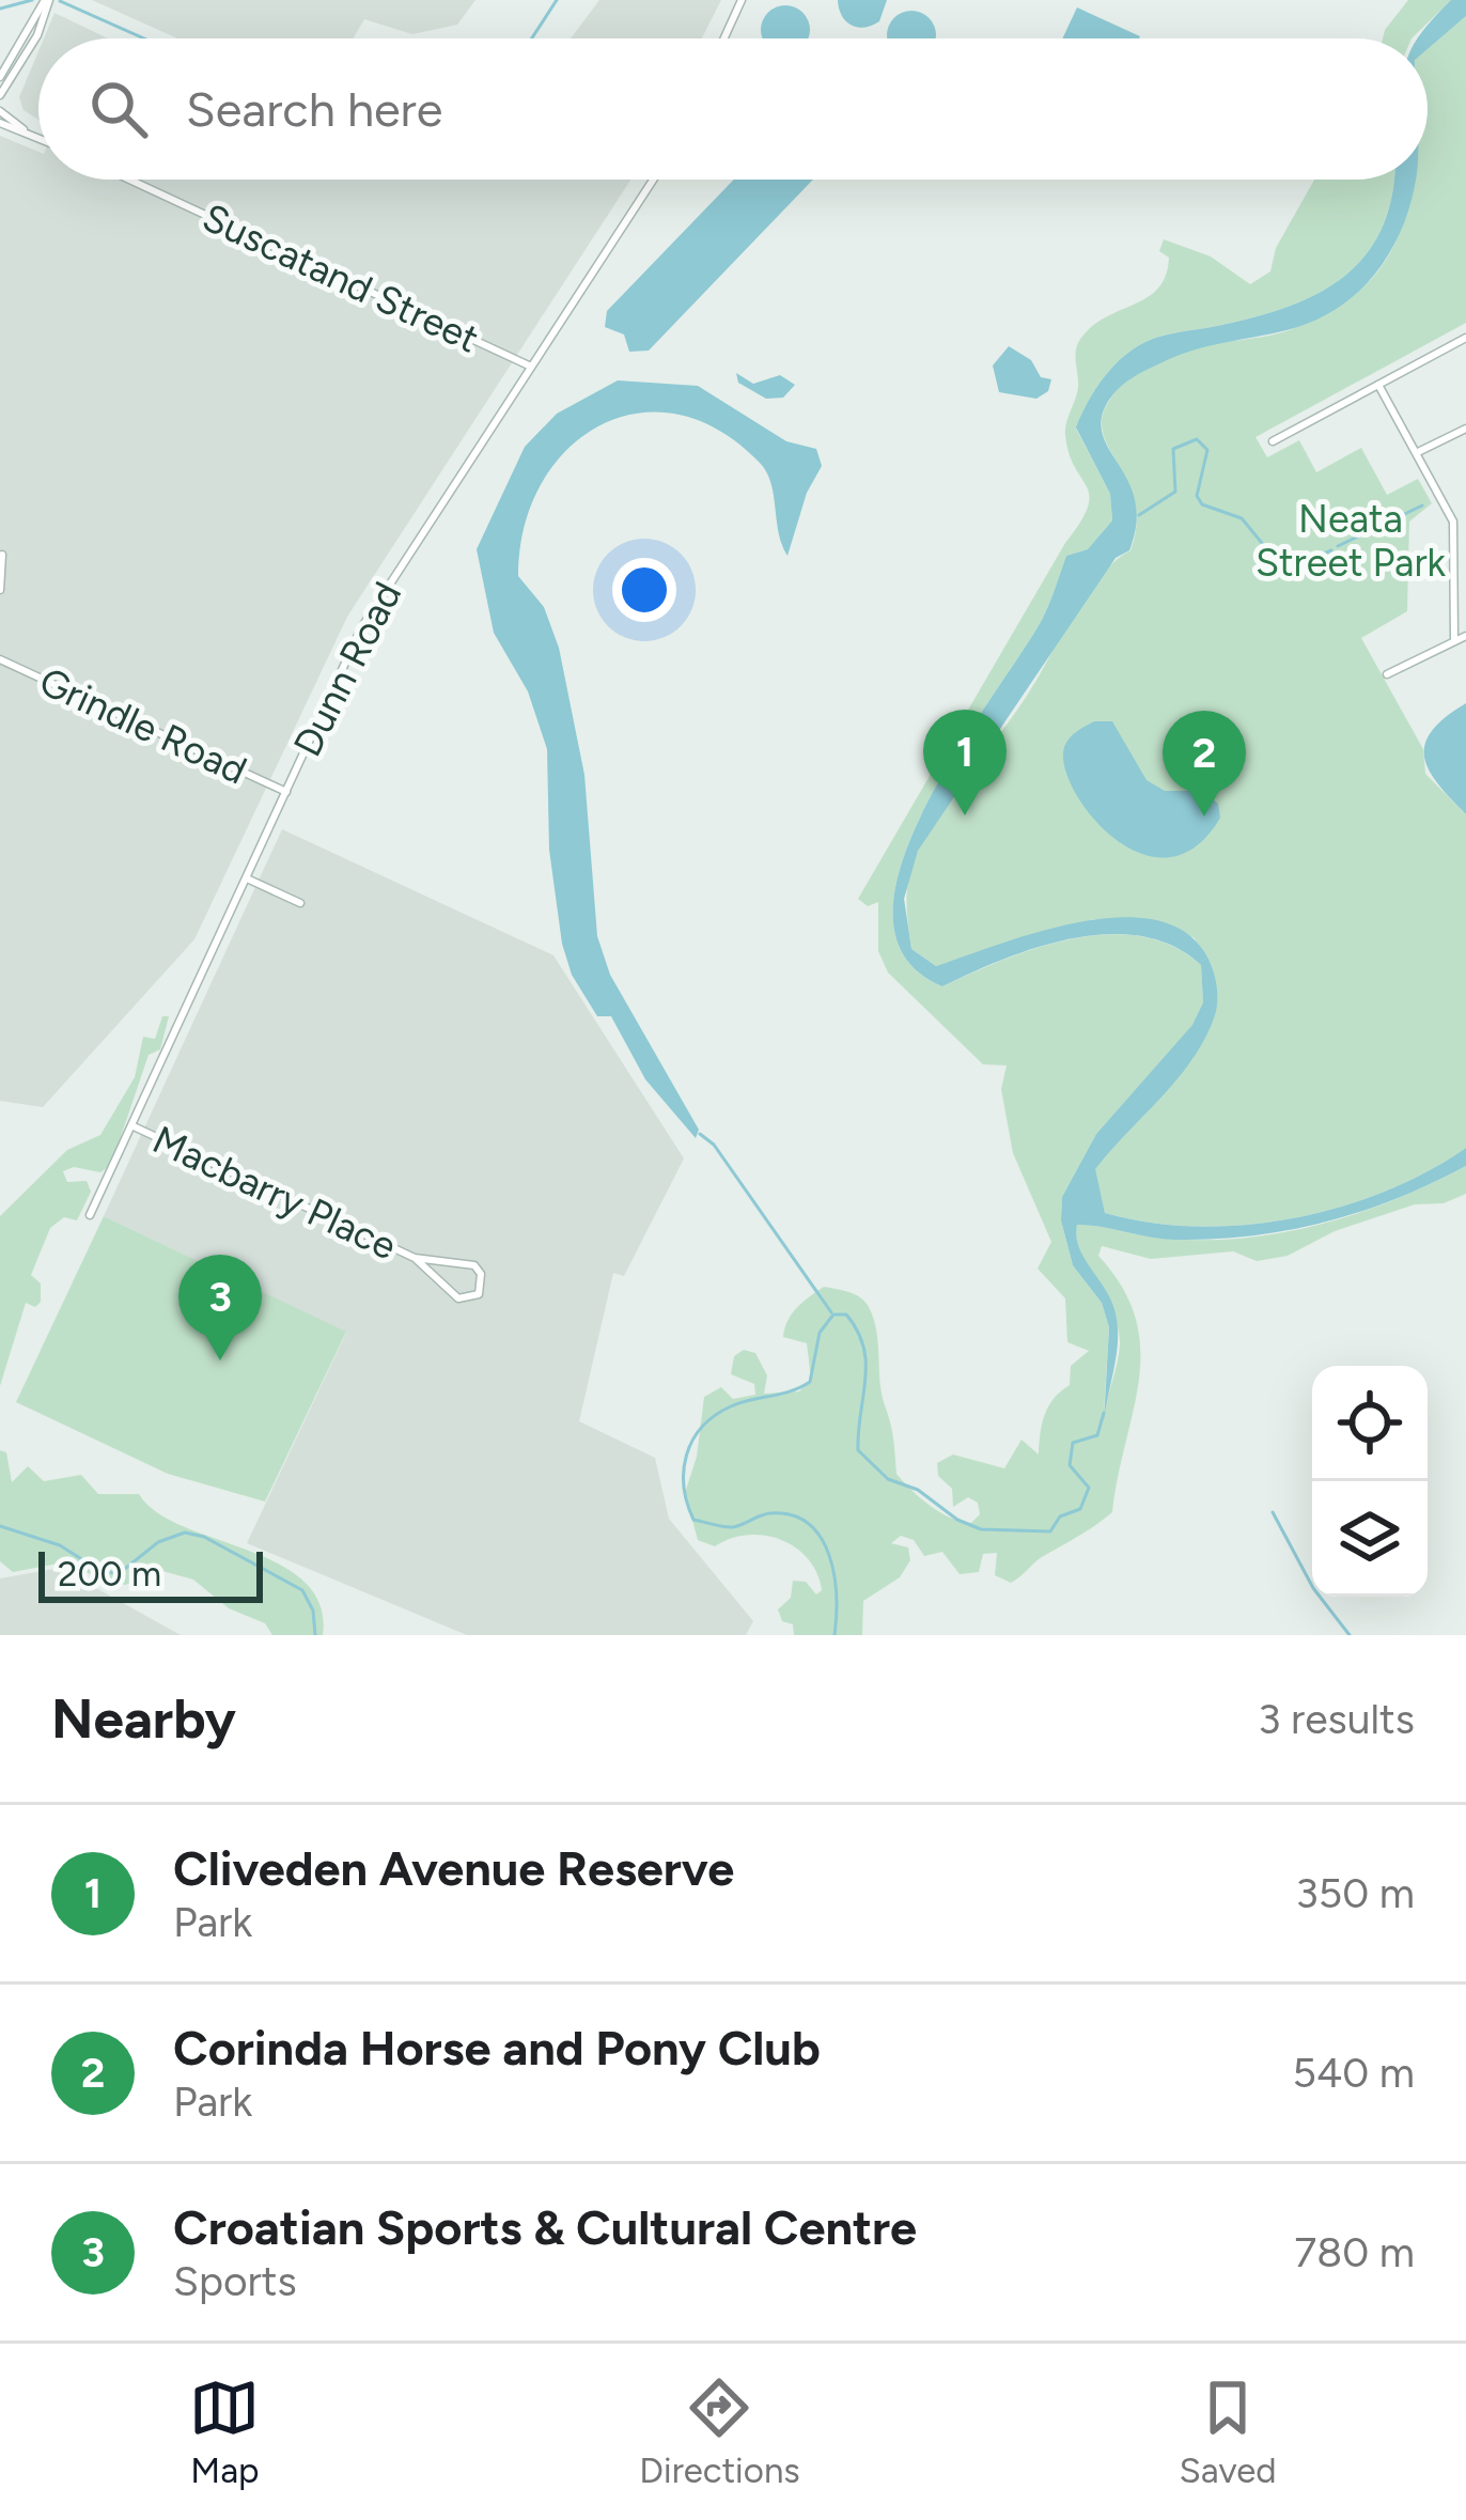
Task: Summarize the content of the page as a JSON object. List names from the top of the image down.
{
  "streets": {
    "street": [
      "Suscatand Street",
      "Dunn Road",
      "Grindle Road",
      "Macbarry Place"
    ]
  },
  "crossings": [
    ["Suscatand Street", "Dunn Road"],
    ["Dunn Road", "Grindle Road"],
    ["Dunn Road", "Macbarry Place"]
  ],
  "parks": ["Neata Street Park"],
  "scale_bar": "200 m",
  "page": {
    "search": "Search here",
    "pins": ["1", "2", "3"],
    "scale": "200 m",
    "heading": ["Nearby", "3 results"],
    "list": [
      {
        "mark": "1",
        "name": "Cliveden Avenue Reserve",
        "note": "Park",
        "value": "350 m"
      },
      {
        "mark": "2",
        "name": "Corinda Horse and Pony Club",
        "note": "Park",
        "value": "540 m"
      },
      {
        "mark": "3",
        "name": "Croatian Sports & Cultural Centre",
        "note": "Sports",
        "value": "780 m"
      }
    ],
    "nav": ["Map", "Directions", "Saved"]
  }
}
